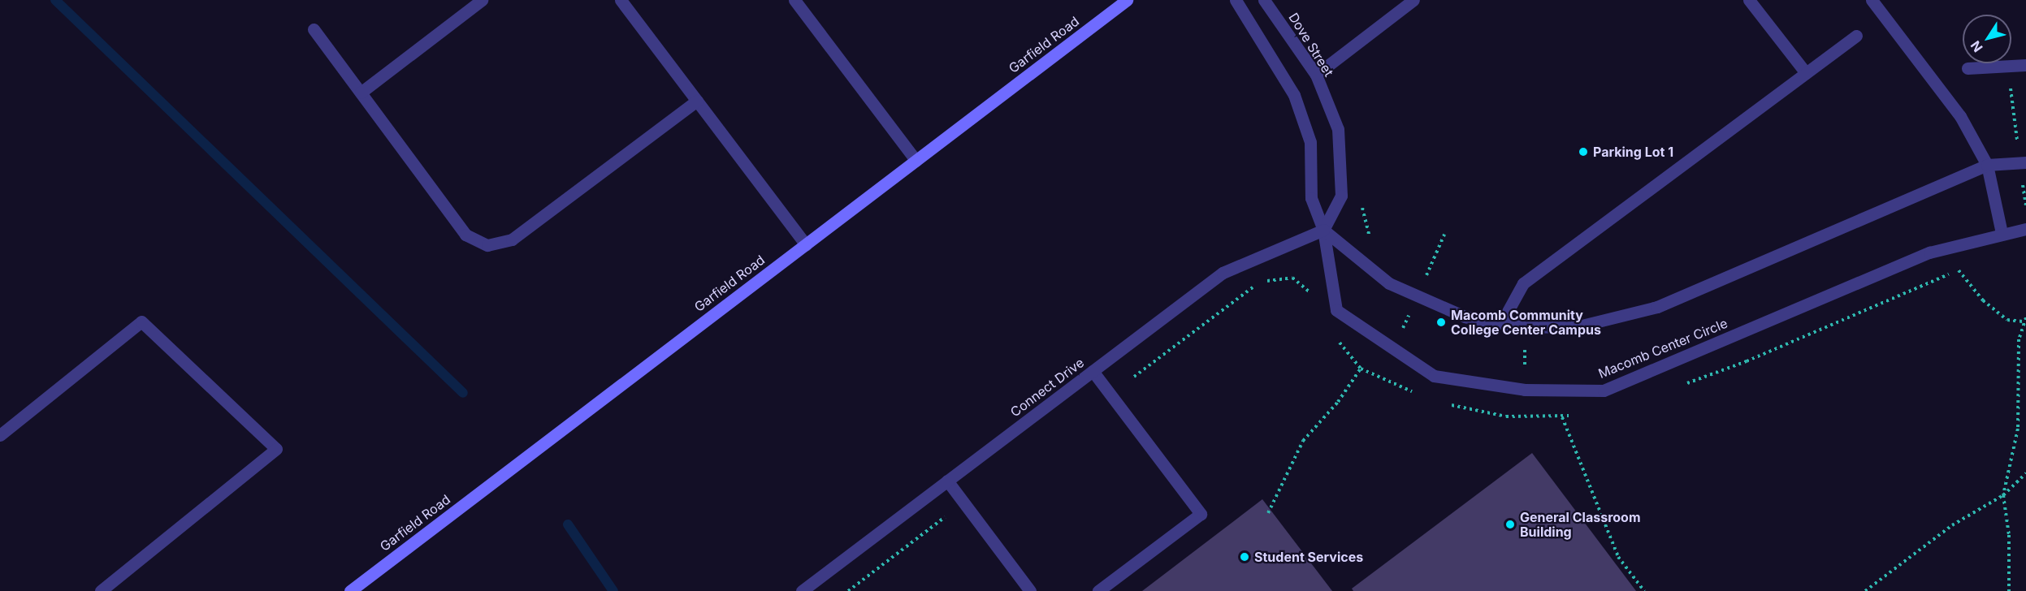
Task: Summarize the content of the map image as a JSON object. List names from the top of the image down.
{
  "streets": {
    "main road": ["Garfield Road"],
    "street": ["Dove Street", "Macomb Center Circle", "Connect Drive"]
  },
  "crossings": [
    ["Dove Street", "Macomb Center Circle"],
    ["Dove Street", "Connect Drive"],
    ["Macomb Center Circle", "Connect Drive"]
  ],
  "places": [
    "Parking Lot 1",
    "Macomb Community College Center Campus",
    "General Classroom Building",
    "Student Services"
  ],
  "north": "bottom left"
}
